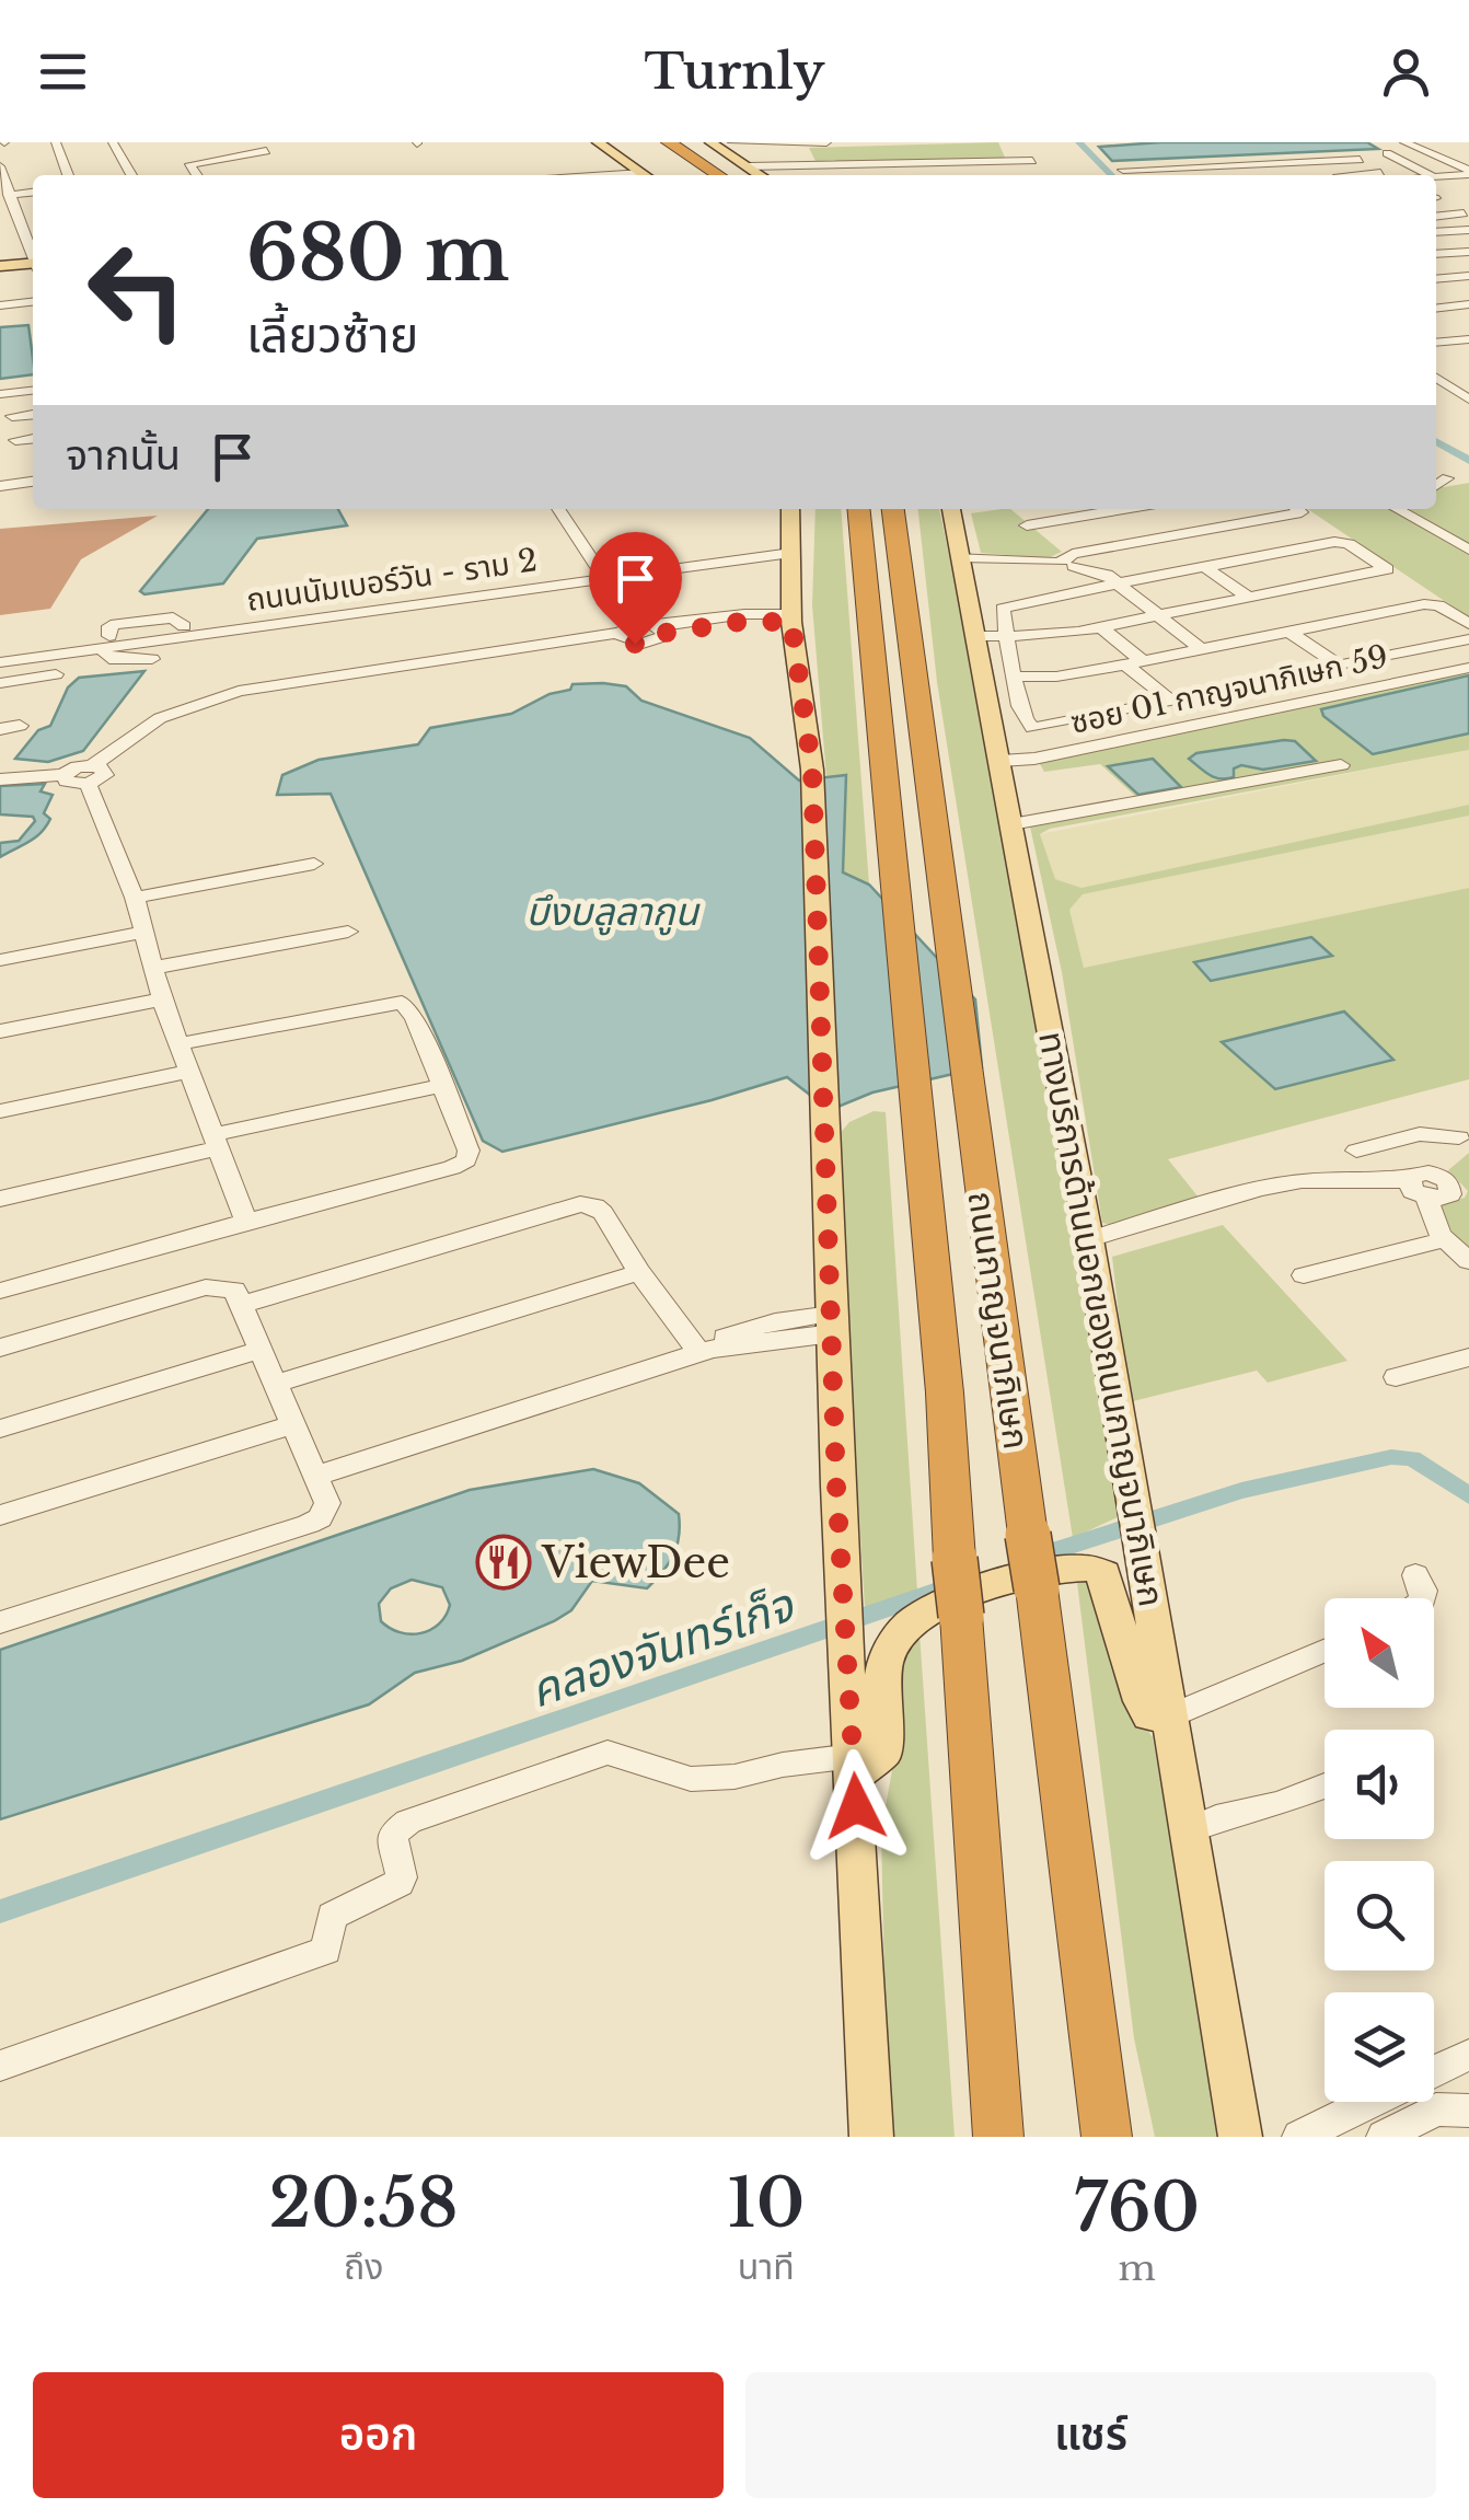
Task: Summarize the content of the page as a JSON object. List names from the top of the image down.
{
  "streets": {
    "highway": ["ถนนกาญจนาภิเษก"],
    "main road": ["ทางบริการด้านนอกของถนนกาญจนาภิเษก"],
    "street": ["ถนนนัมเบอร์วัน - ราม 2", "ซอย 01 กาญจนาภิเษก 59"]
  },
  "crossings": [
    ["ซอย 01 กาญจนาภิเษก 59", "ทางบริการด้านนอกของถนนกาญจนาภิเษก"]
  ],
  "water": ["บึงบลูลากูน", "คลองจันทร์เก็จ"],
  "places": {
    "restaurant": ["ViewDee"]
  },
  "north": "top left",
  "page": {
    "header": "Turnly",
    "turn": ["680 m", "เลี้ยวซ้าย"],
    "then": "จากนั้น",
    "eta": [
      "20:58",
      "ถึง",
      "10",
      "นาที",
      "760",
      "m"
    ],
    "buttons": ["ออก", "แชร์"]
  }
}
